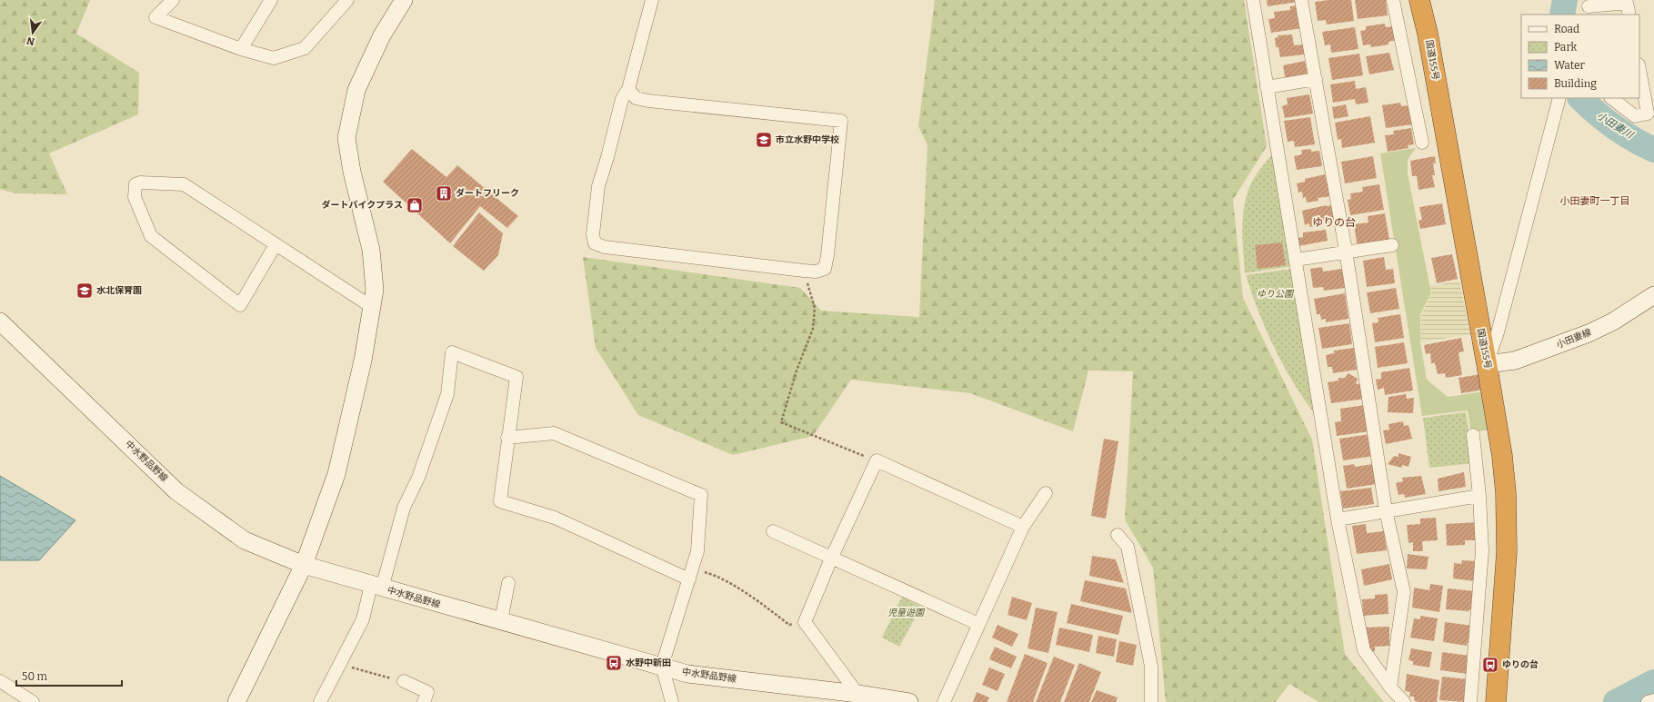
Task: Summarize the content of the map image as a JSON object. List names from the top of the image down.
{
  "streets": {
    "highway": ["国道155号"],
    "main road": ["小田妻線", "中水野品野線"]
  },
  "crossings": [
    ["国道155号", "小田妻線"]
  ],
  "districts": ["小田妻町一丁目", "ゆりの台"],
  "water": ["小田妻川"],
  "parks": ["ゆり公園", "児童遊園"],
  "places": {
    "school or university": ["市立水野中学校", "水北保育園"],
    "building": ["ダートフリーク"],
    "shop": ["ダートバイクプラス"],
    "bus stop": ["水野中新田", "ゆりの台"]
  },
  "legend": [
    "Road",
    "Park",
    "Water",
    "Building"
  ],
  "scale_bar": "50 m",
  "north": "bottom"
}
